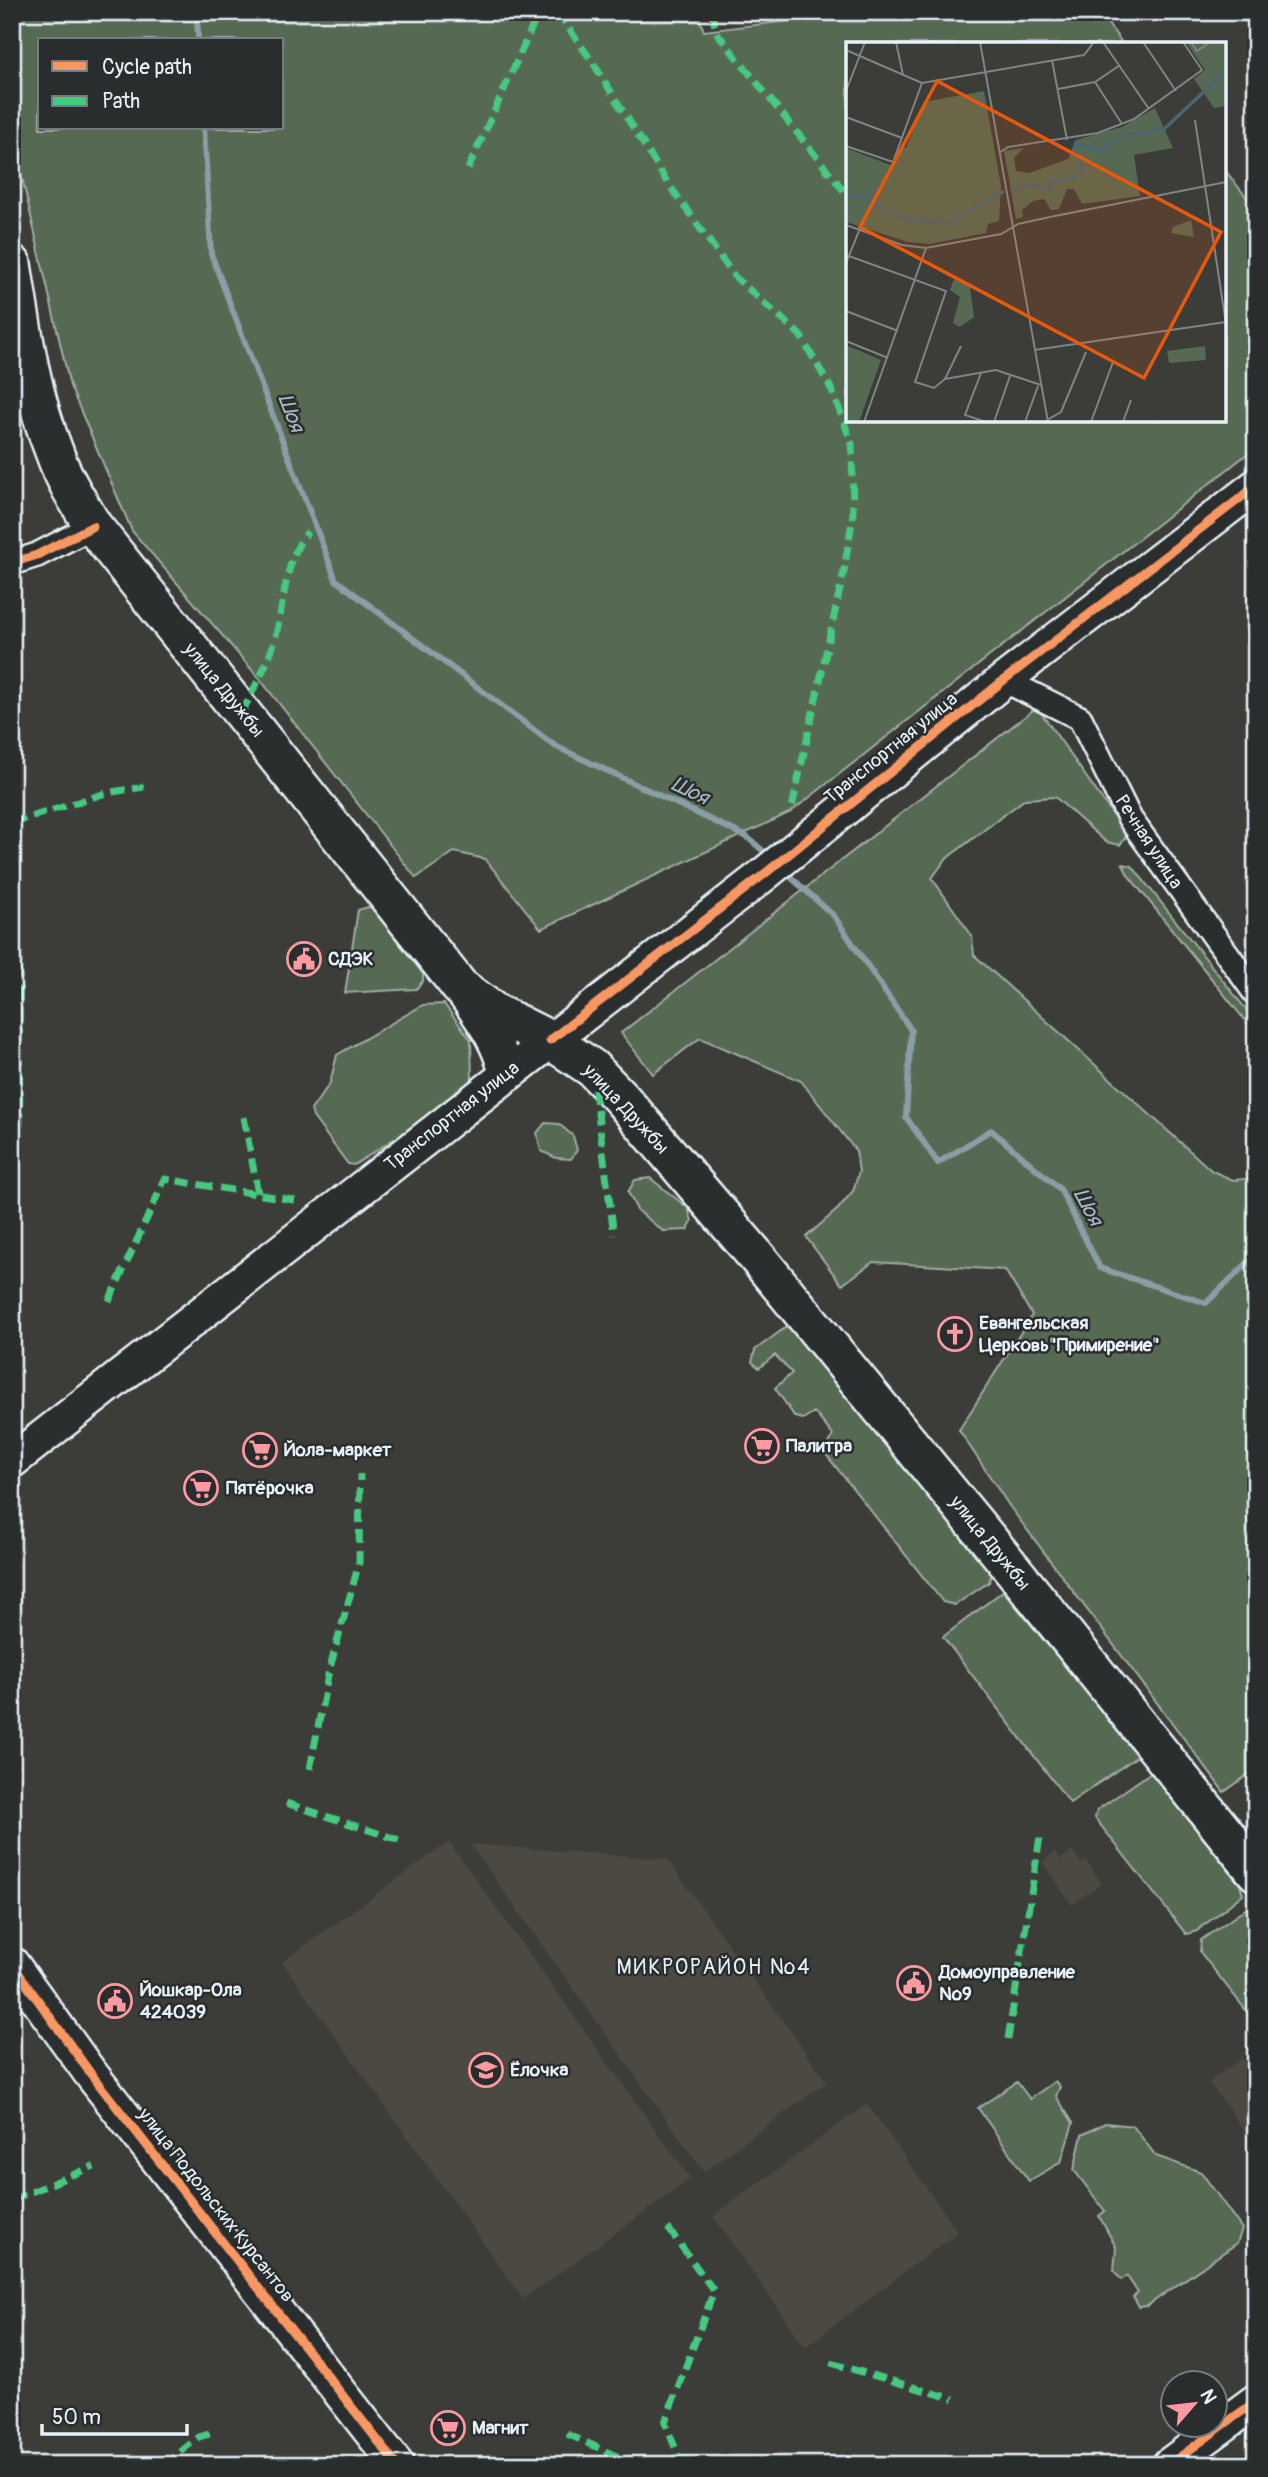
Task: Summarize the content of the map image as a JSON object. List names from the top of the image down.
{
  "streets": {
    "main road": ["улица Дружбы"],
    "street": ["Транспортная улица", "Речная улица", "улица Подольских Курсантов"]
  },
  "crossings": [
    ["улица Дружбы", "Транспортная улица"],
    ["Транспортная улица", "Речная улица"]
  ],
  "districts": ["МИКРОРАЙОН №4"],
  "water": ["Шоя"],
  "places": {
    "public building": ["СДЭК", "Домоуправление №9", "Йошкар-Ола 424039"],
    "church": ["Евангельская Церковь\"Примирение\""],
    "supermarket": [
      "Палитра",
      "Йола-маркет",
      "Пятёрочка",
      "Магнит"
    ],
    "school or university": ["Ёлочка"]
  },
  "legend": ["Cycle path", "Path"],
  "scale_bar": "50 m",
  "north": "top right"
}
